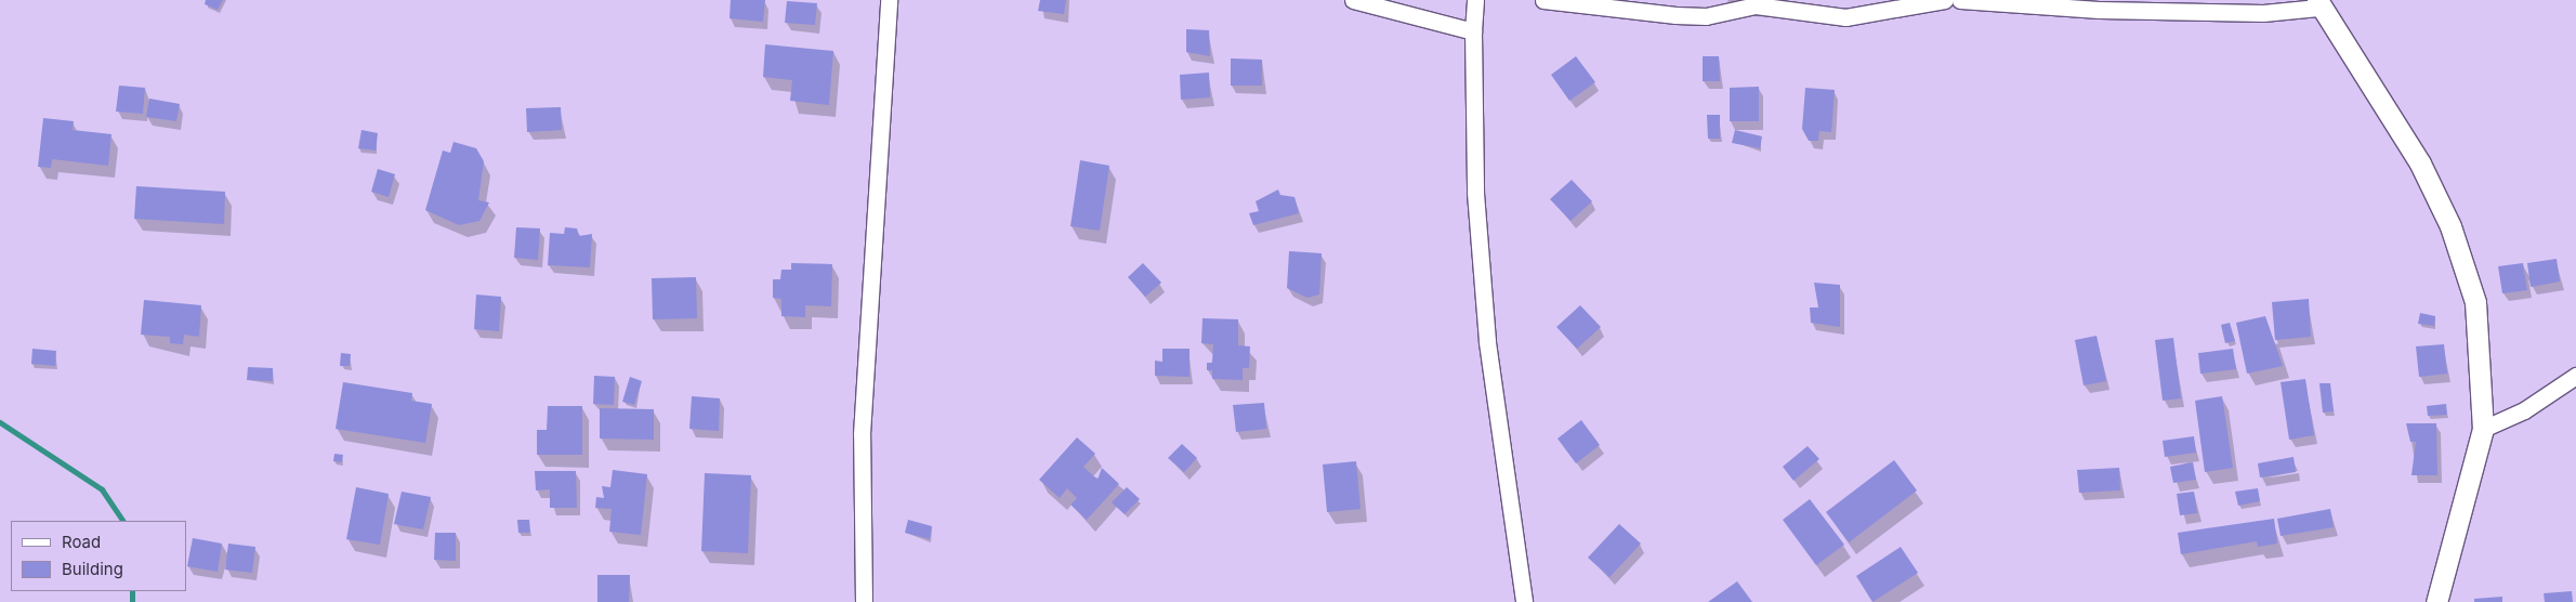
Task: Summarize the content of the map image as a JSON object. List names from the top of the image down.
{
  "legend": ["Road", "Building"]
}
